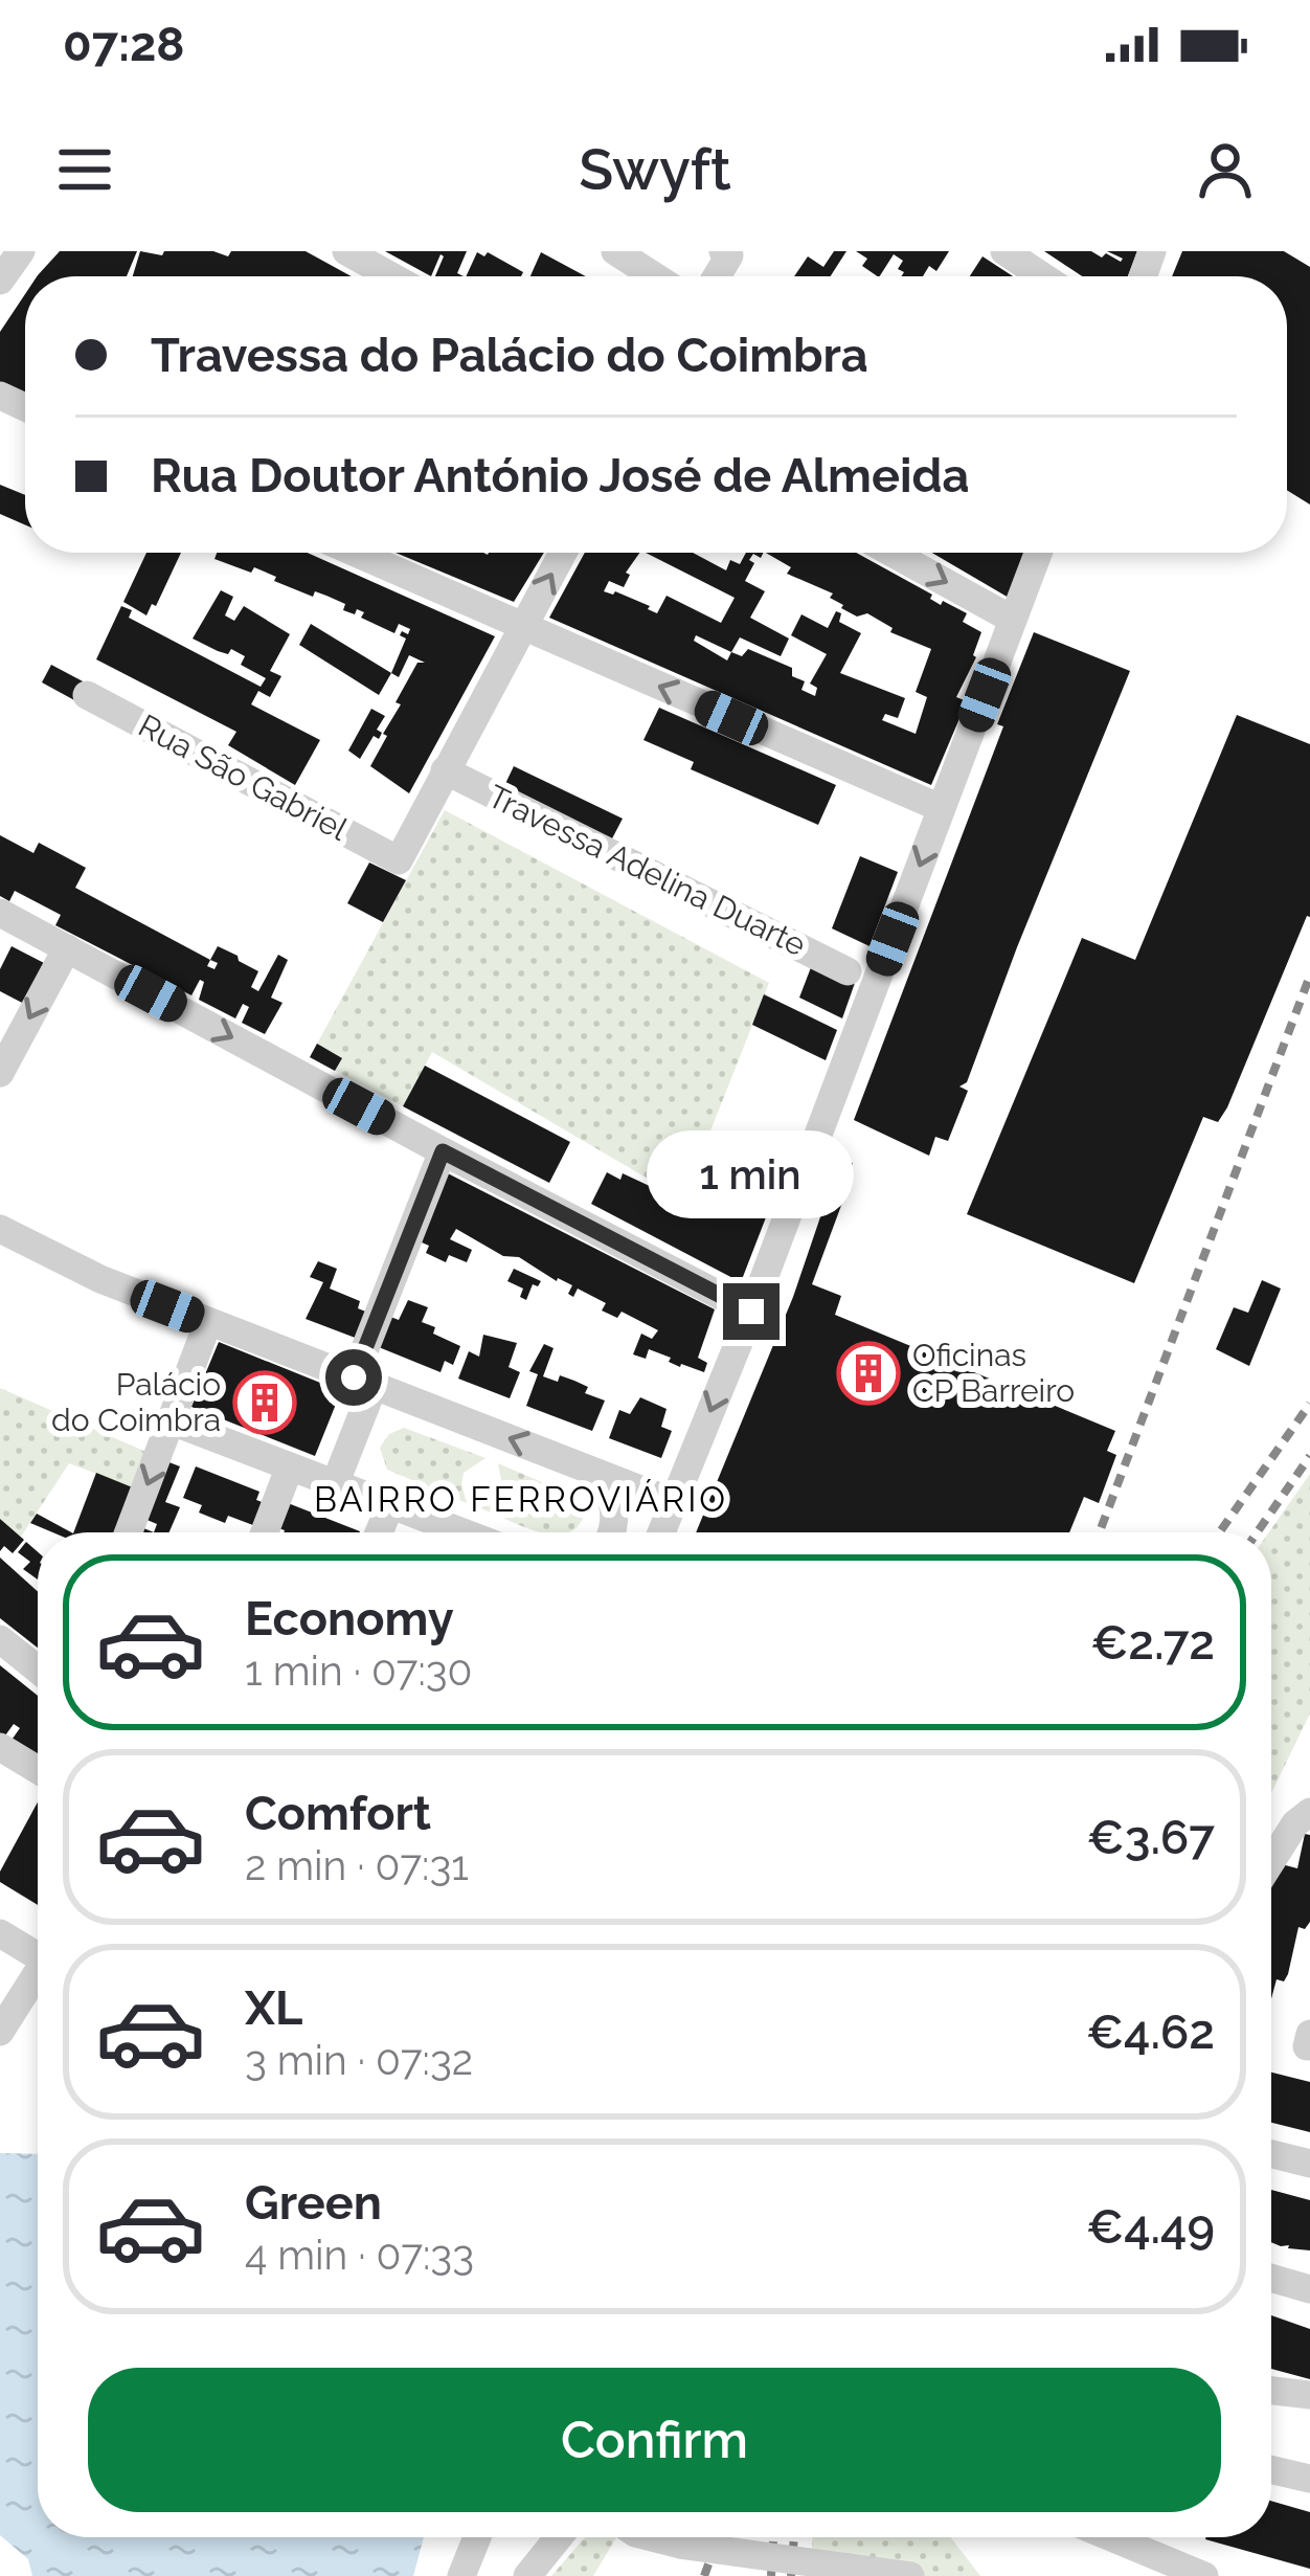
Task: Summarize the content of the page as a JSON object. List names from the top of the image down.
{
  "streets": {
    "street": ["Rua São Gabriel", "Travessa Adelina Duarte"]
  },
  "crossings": [
    ["Rua São Gabriel", "Travessa Adelina Duarte"]
  ],
  "districts": ["BAIRRO FERROVIÁRIO"],
  "places": {
    "building": ["Oficinas CP Barreiro", "Palácio do Coimbra"]
  },
  "page": {
    "status": "07:28",
    "header": "Swyft",
    "banner": ["Travessa do Palácio do Coimbra", "Rua Doutor António José de Almeida"],
    "bubble": "1 min",
    "list": [
      {
        "name": "Economy",
        "note": "1 min · 07:30",
        "value": "€2.72"
      },
      {
        "name": "Comfort",
        "note": "2 min · 07:31",
        "value": "€3.67"
      },
      {
        "name": "XL",
        "note": "3 min · 07:32",
        "value": "€4.62"
      },
      {
        "name": "Green",
        "note": "4 min · 07:33",
        "value": "€4.49"
      }
    ],
    "buttons": "Confirm"
  }
}
